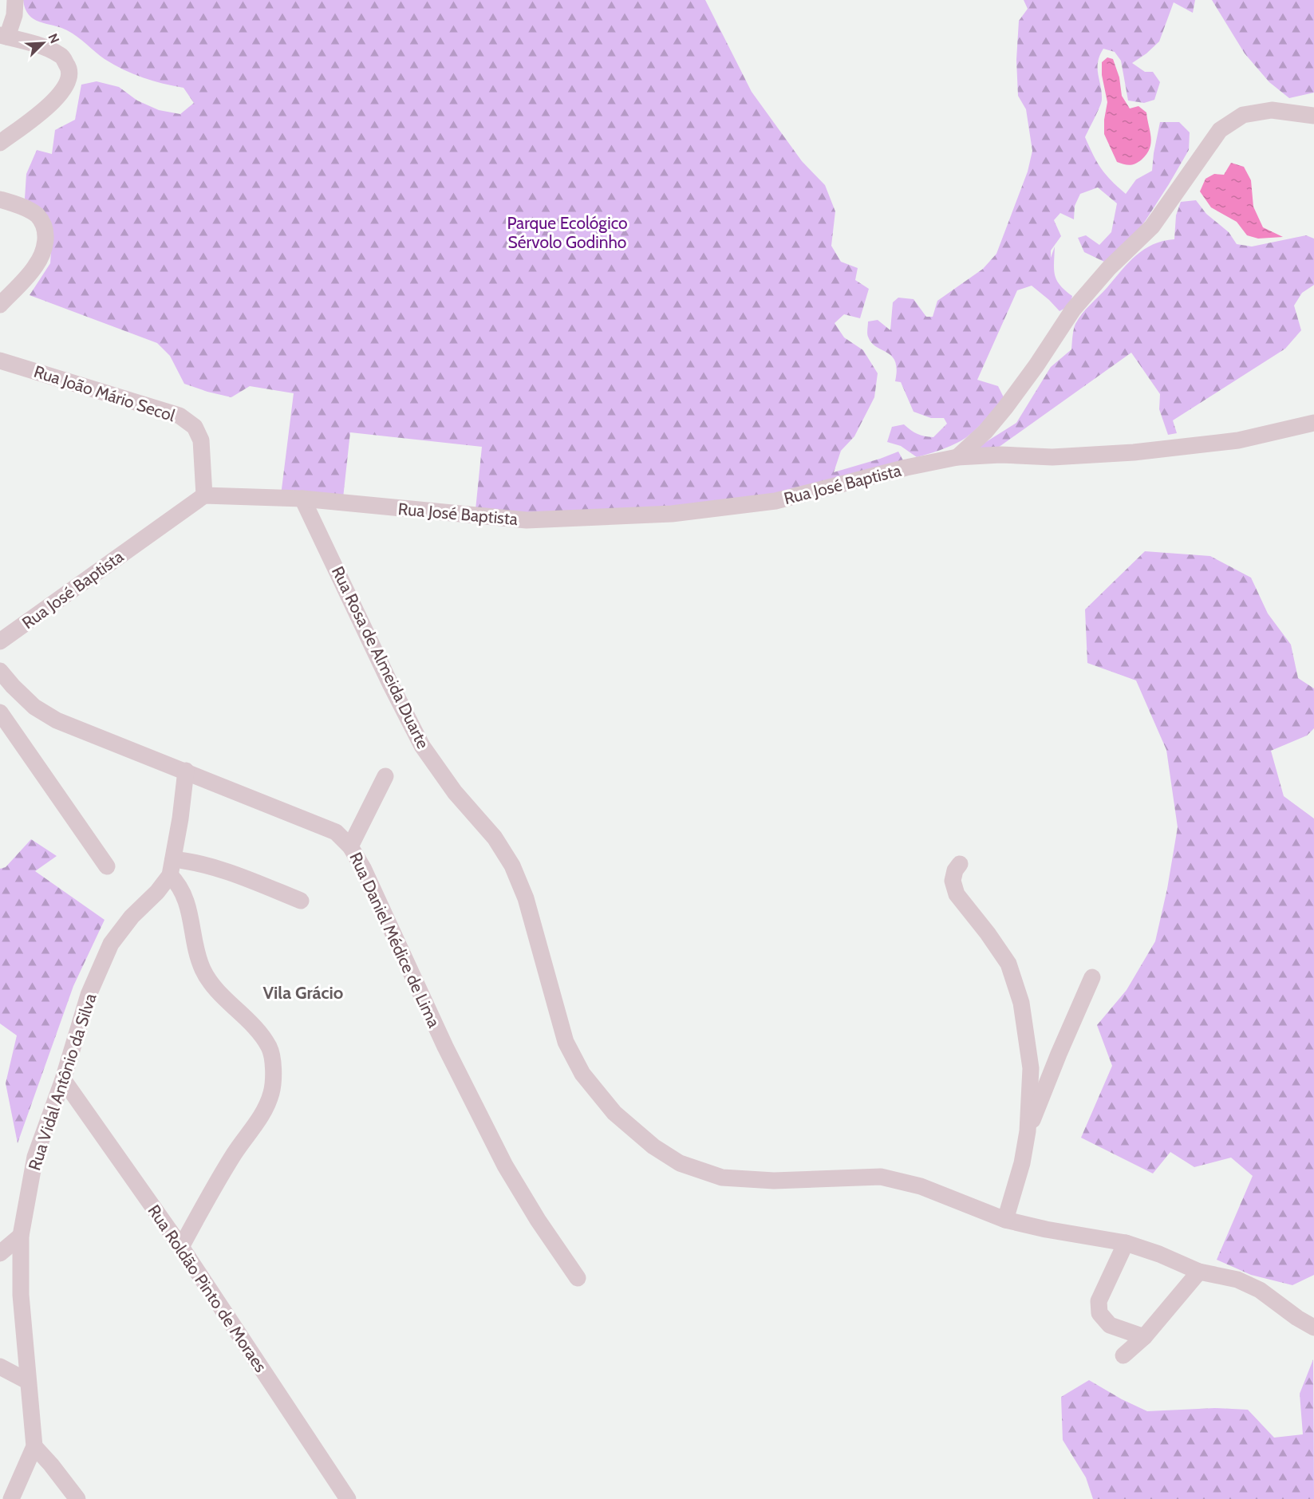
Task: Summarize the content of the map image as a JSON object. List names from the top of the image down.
{
  "streets": {
    "street": [
      "Rua João Mário Secol",
      "Rua José Baptista",
      "Rua Rosa de Almeida Duarte",
      "Rua Daniel Médice de Lima",
      "Rua Vidal Antônio da Silva",
      "Rua Roldão Pinto de Moraes"
    ]
  },
  "crossings": [
    ["Rua João Mário Secol", "Rua José Baptista"],
    ["Rua José Baptista", "Rua Rosa de Almeida Duarte"],
    ["Rua Vidal Antônio da Silva", "Rua Roldão Pinto de Moraes"]
  ],
  "districts": ["Vila Grácio"],
  "parks": ["Parque Ecológico Sérvolo Godinho"],
  "north": "top right"
}
